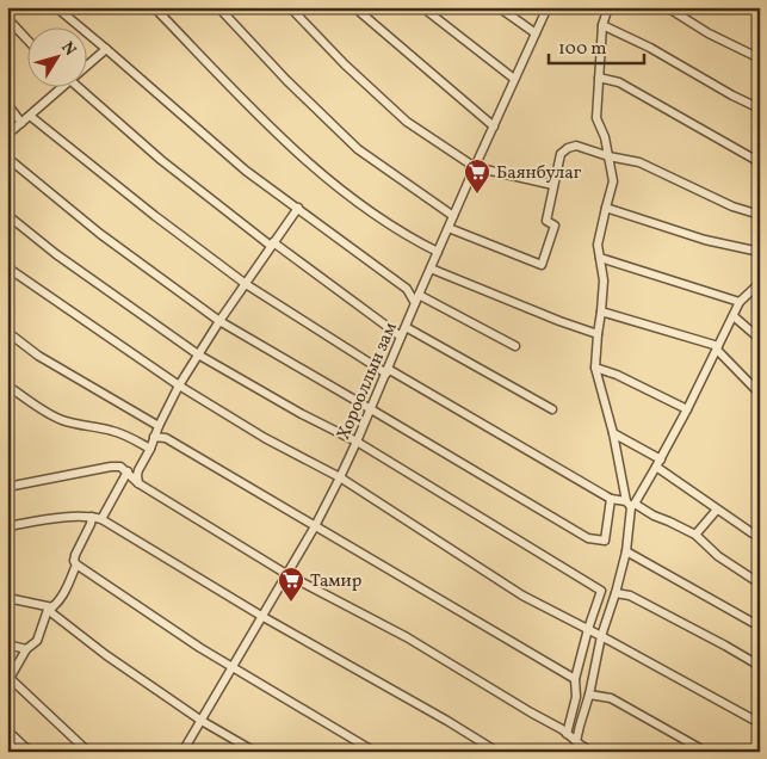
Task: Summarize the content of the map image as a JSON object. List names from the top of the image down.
{
  "streets": {
    "street": ["Хорооллын зам"]
  },
  "places": {
    "supermarket": ["Баянбулаг", "Тамир"]
  },
  "scale_bar": "100 m",
  "north": "top right"
}
